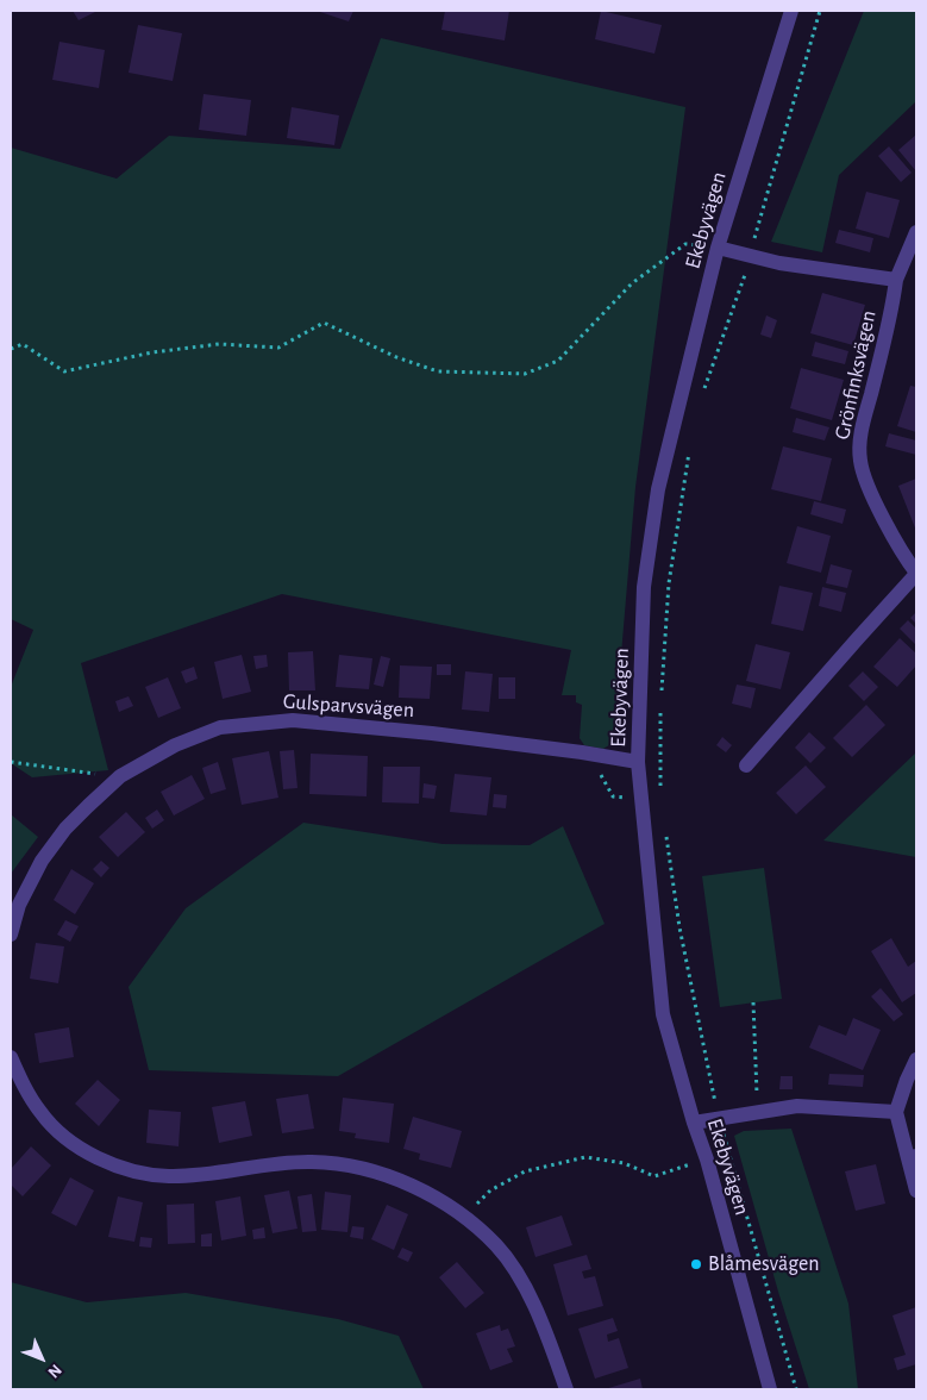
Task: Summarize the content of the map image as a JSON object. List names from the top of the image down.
{
  "streets": {
    "street": ["Ekebyvägen", "Grönfinksvägen", "Gulsparvsvägen"]
  },
  "crossings": [
    ["Ekebyvägen", "Gulsparvsvägen"]
  ],
  "places": ["Blåmesvägen"],
  "north": "bottom right"
}
